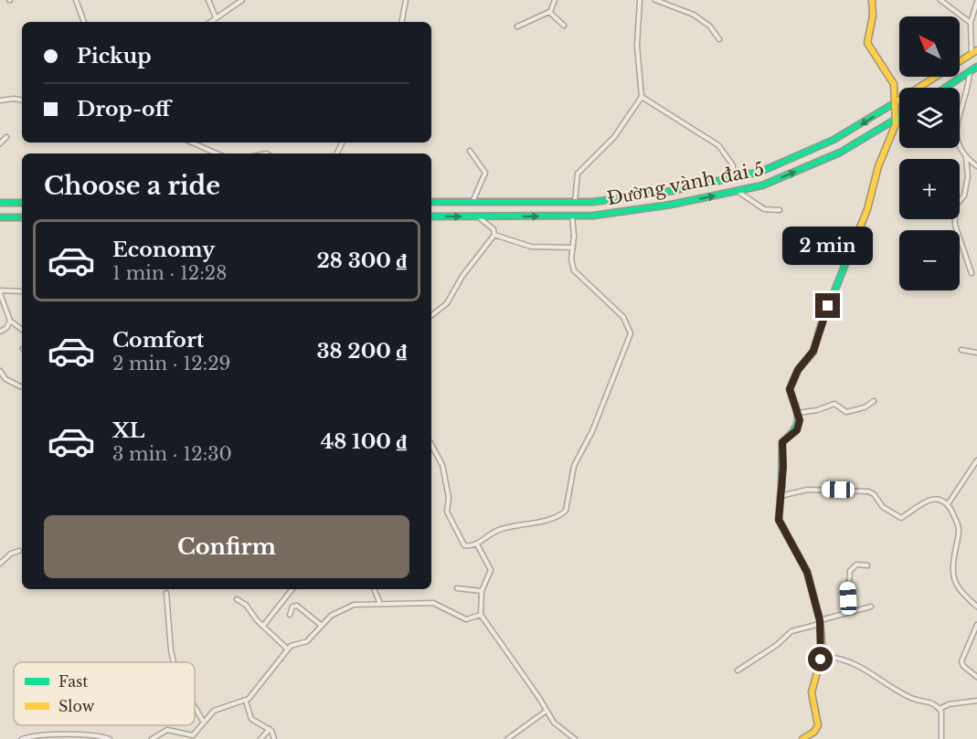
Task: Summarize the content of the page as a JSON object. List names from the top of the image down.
{
  "streets": {
    "main road": ["Đường vành đai 5"]
  },
  "legend": ["Fast", "Slow"],
  "north": "top left",
  "page": {
    "map_buttons": ["+", "−"],
    "banner": ["Pickup", "Drop-off"],
    "heading": "Choose a ride",
    "list": [
      {
        "name": "Economy",
        "note": "1 min · 12:28",
        "value": "28 300 ₫"
      },
      {
        "name": "Comfort",
        "note": "2 min · 12:29",
        "value": "38 200 ₫"
      },
      {
        "name": "XL",
        "note": "3 min · 12:30",
        "value": "48 100 ₫"
      }
    ],
    "bubble": "2 min",
    "buttons": "Confirm"
  }
}
